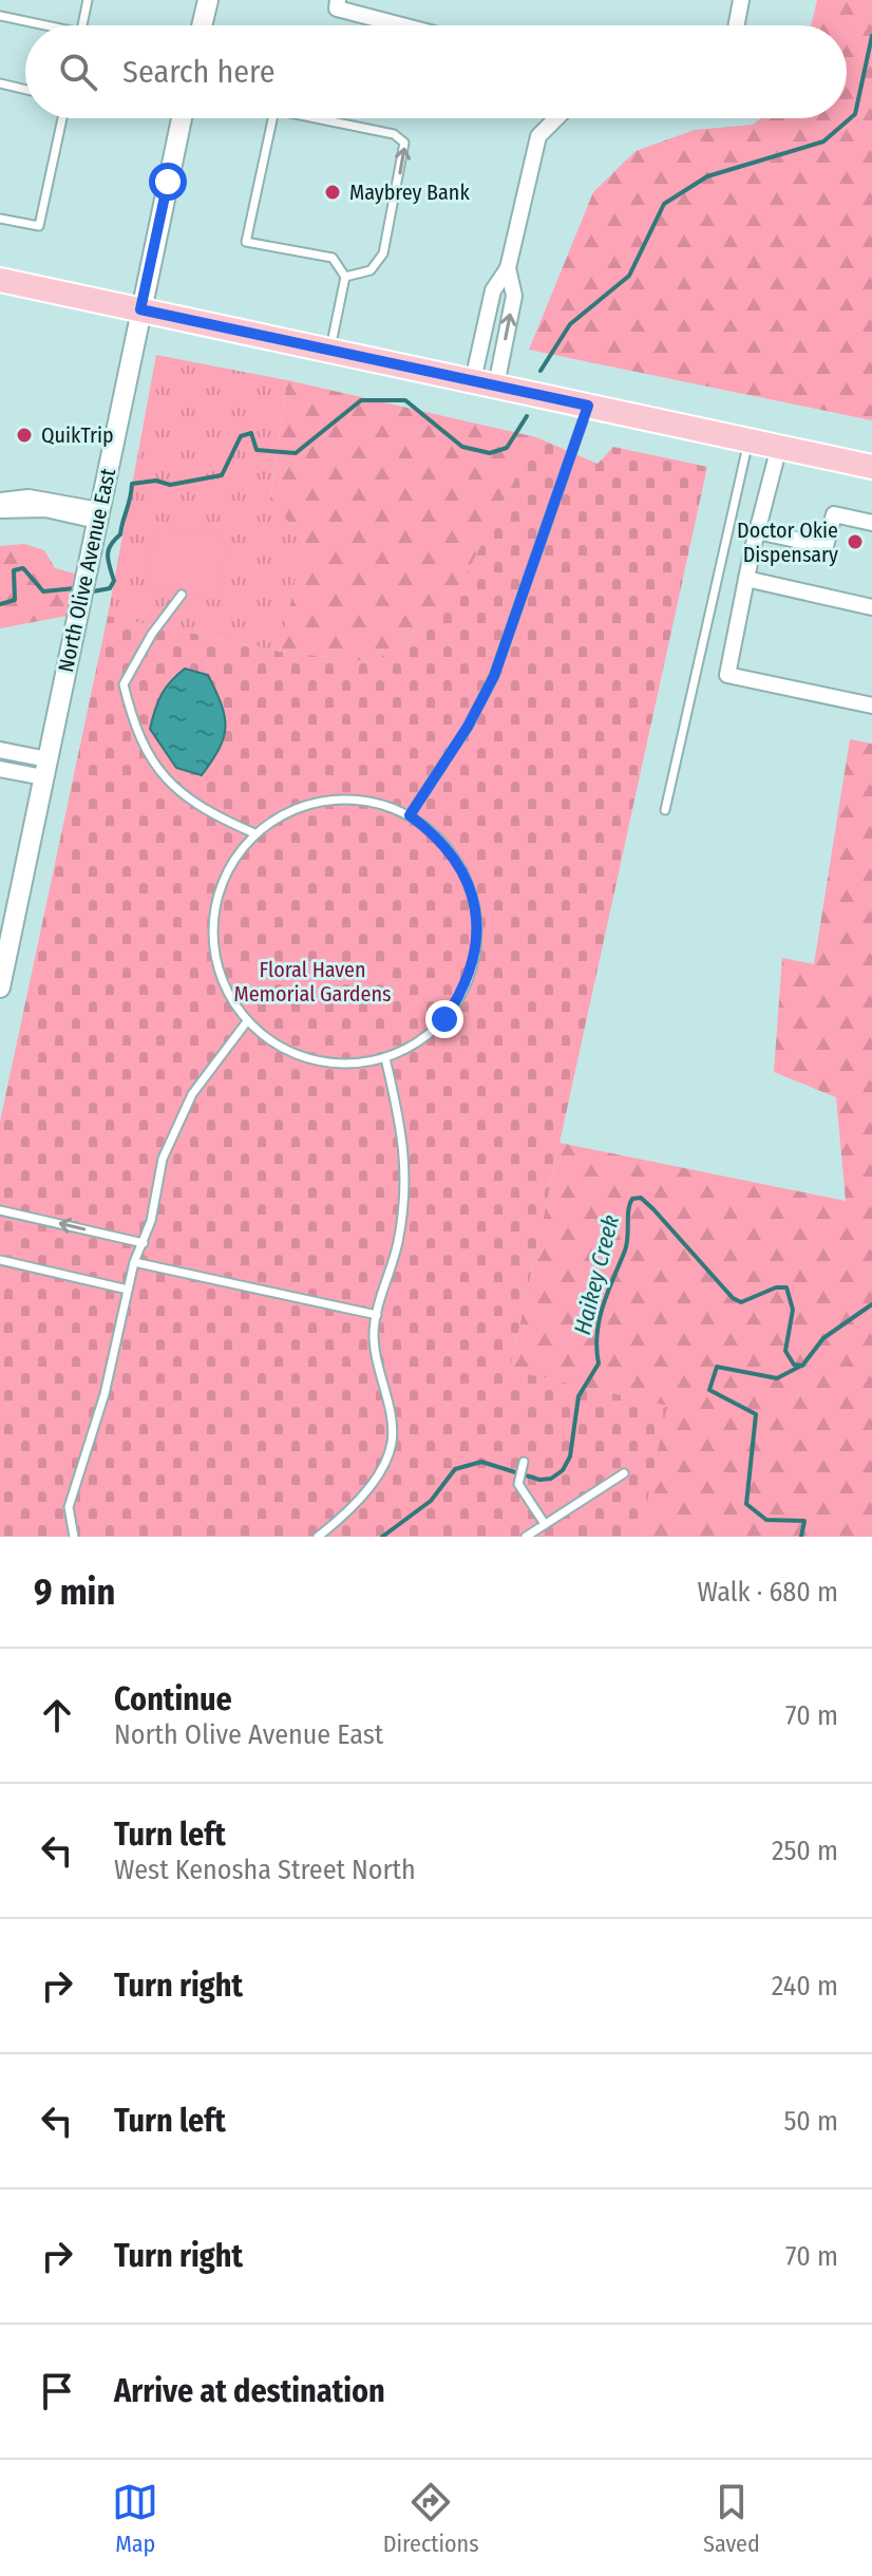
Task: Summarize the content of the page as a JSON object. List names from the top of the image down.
{
  "streets": {
    "street": ["North Olive Avenue East"]
  },
  "water": ["Haikey Creek"],
  "parks": ["Floral Haven Memorial Gardens"],
  "places": ["Maybrey Bank", "QuikTrip", "Doctor Okie Dispensary"],
  "page": {
    "search": "Search here",
    "heading": ["9 min", "Walk · 680 m"],
    "list": [
      ["Continue", "North Olive Avenue East", "70 m"],
      ["Turn left", "West Kenosha Street North", "250 m"],
      ["Turn right", "240 m"],
      ["Turn left", "50 m"],
      ["Turn right", "70 m"],
      "Arrive at destination"
    ],
    "nav": ["Map", "Directions", "Saved"]
  }
}
